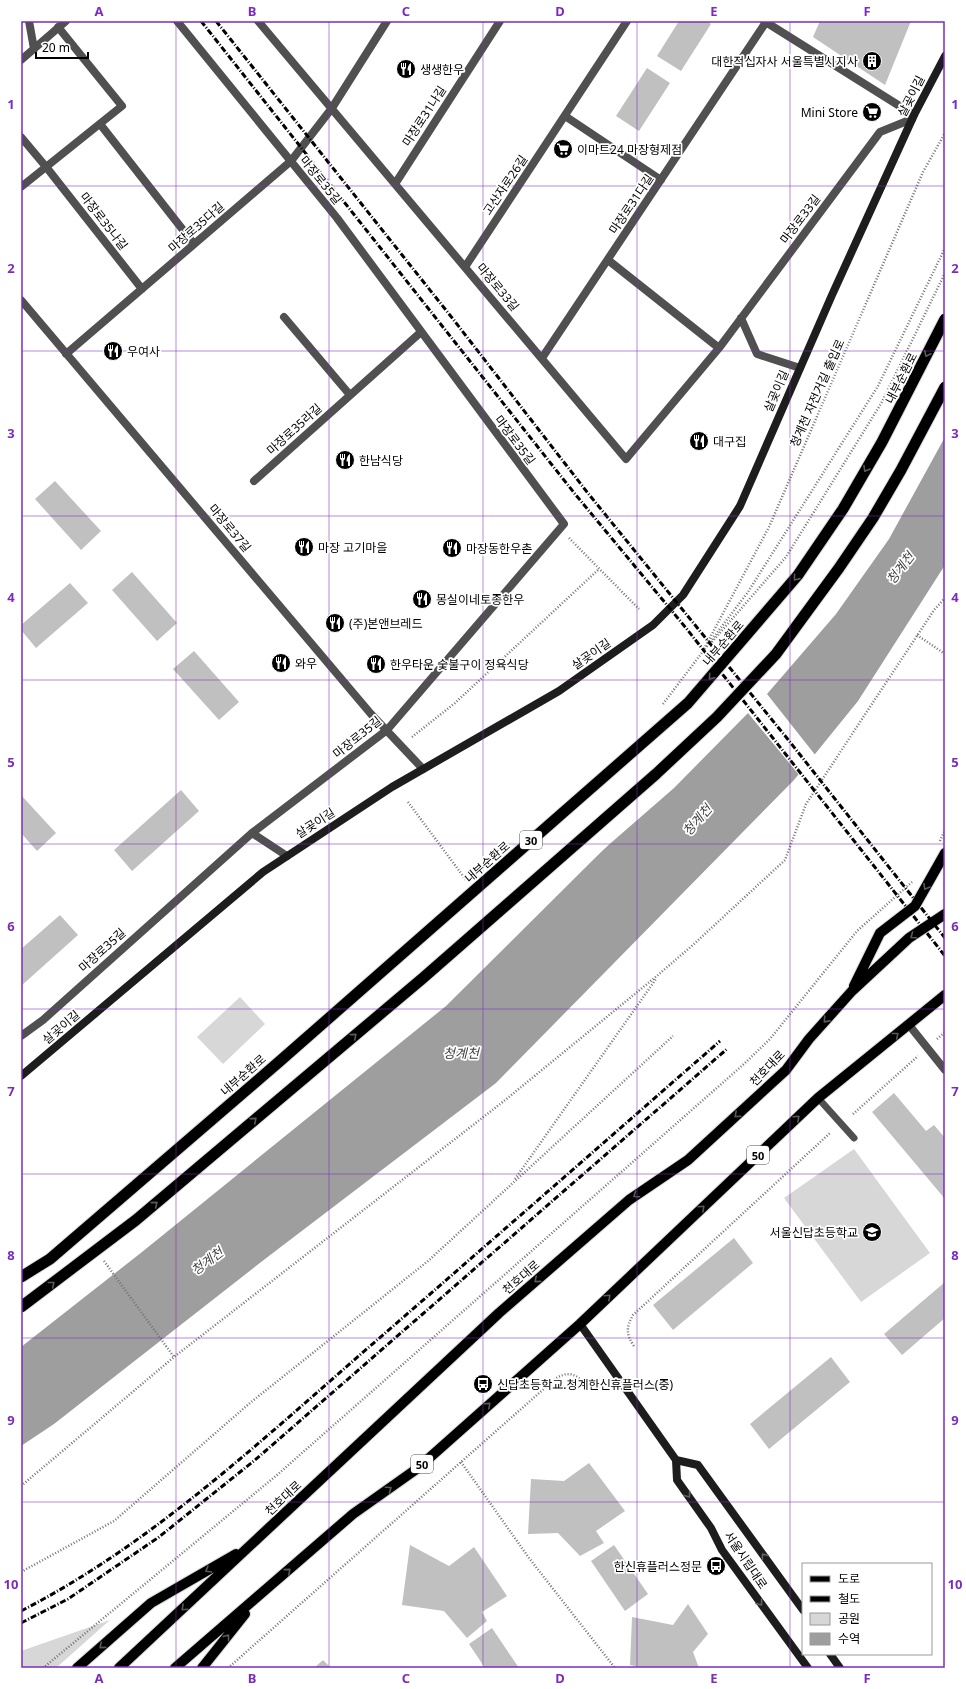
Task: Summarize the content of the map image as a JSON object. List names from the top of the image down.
{
  "streets": {
    "highway": ["내부순환로", "30"],
    "main road": [
      "살곶이길",
      "천호대로",
      "50",
      "서울시립대로"
    ],
    "street": [
      "마장로31나길",
      "마장로35길",
      "고산자로26길",
      "마장로31다길",
      "마장로33길",
      "마장로35나길",
      "마장로35다길",
      "마장로35라길",
      "마장로37길"
    ],
    "path": ["청계천 자전거길 출입로"]
  },
  "crossings": [
    ["살곶이길", "마장로33길"],
    ["살곶이길", "마장로37길"],
    ["마장로31나길", "마장로33길"],
    ["마장로35길", "마장로35다길"],
    ["마장로35길", "마장로35라길"],
    ["마장로35길", "마장로37길"],
    ["고산자로26길", "마장로33길"],
    ["마장로31다길", "마장로33길"],
    ["마장로33길", "마장로35다길"],
    ["마장로35나길", "마장로35다길"],
    ["마장로35다길", "마장로37길"]
  ],
  "water": ["청계천"],
  "places": {
    "building": ["대한적십자사 서울특별시지사"],
    "restaurant": [
      "생생한우",
      "우여사",
      "대구집",
      "한남식당",
      "마장 고기마을",
      "마장동한우촌",
      "몽실이네토종한우",
      "(주)본앤브레드",
      "와우",
      "한우타운 숯불구이 정육식당"
    ],
    "supermarket": ["Mini Store", "이마트24 마장형제점"],
    "school or university": ["서울신답초등학교"],
    "bus stop": ["신답초등학교.청계한신휴플러스(중)", "한신휴플러스정문"]
  },
  "legend": [
    "도로",
    "철도",
    "공원",
    "수역"
  ],
  "scale_bar": "20 m",
  "grid": {
    "columns": [
      "A",
      "B",
      "C",
      "D",
      "E",
      "F"
    ],
    "rows": [
      "1",
      "2",
      "3",
      "4",
      "5",
      "6",
      "7",
      "8",
      "9",
      "10"
    ]
  }
}
